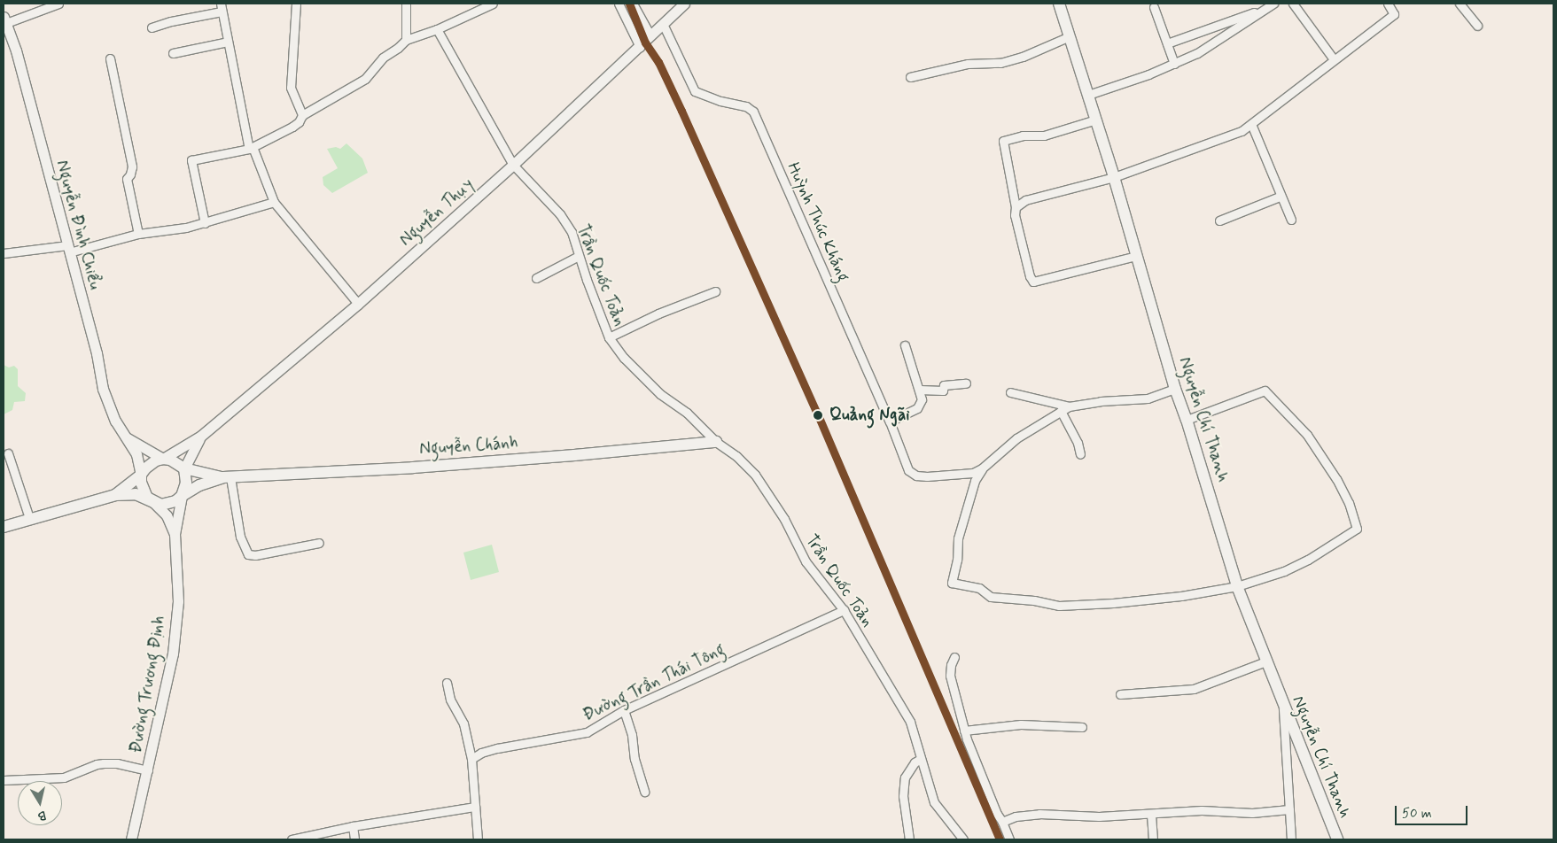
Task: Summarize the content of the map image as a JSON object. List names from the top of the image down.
{
  "streets": {
    "main road": ["Nguyễn Chí Thanh", "Nguyễn Chánh"],
    "street": [
      "Nguyễn Thụy",
      "Huỳnh Thúc Kháng",
      "Nguyễn Đình Chiểu",
      "Trần Quốc Toản",
      "Đường Trần Thái Tông",
      "Đường Trương Định"
    ]
  },
  "crossings": [
    ["Nguyễn Thụy", "Huỳnh Thúc Kháng"],
    ["Nguyễn Thụy", "Trần Quốc Toản"],
    ["Nguyễn Đình Chiểu", "Đường Trương Định"],
    ["Trần Quốc Toản", "Nguyễn Chánh"],
    ["Trần Quốc Toản", "Đường Trần Thái Tông"]
  ],
  "places": ["Quảng Ngãi"],
  "scale_bar": "50 m",
  "north": "bottom"
}
